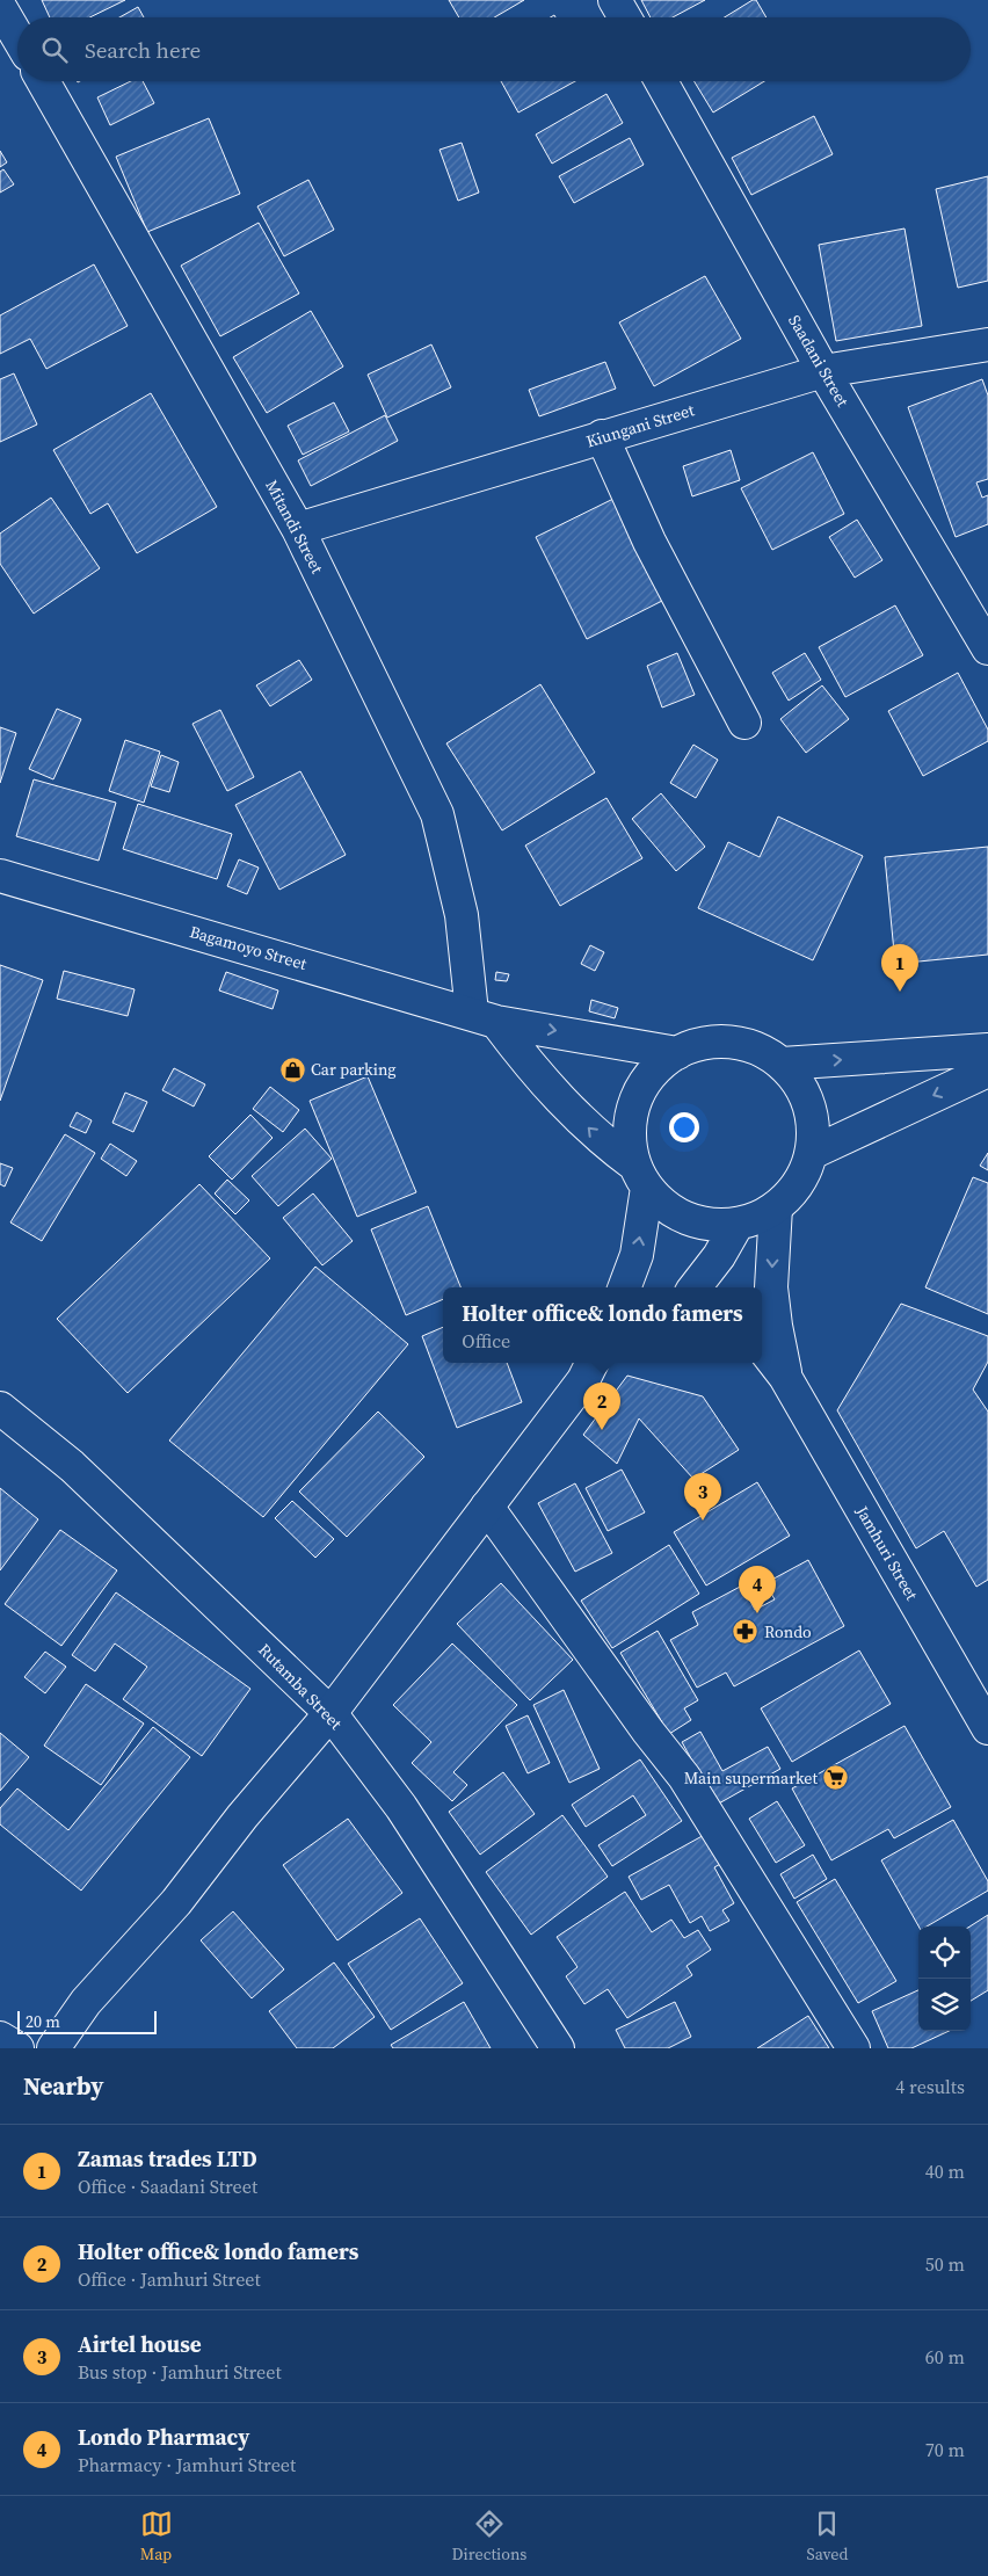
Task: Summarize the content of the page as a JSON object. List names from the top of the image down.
{
  "streets": {
    "main road": [
      "Saadani Street",
      "Kiungani Street",
      "Mitandi Street",
      "Bagamoyo Street",
      "Jamhuri Street",
      "Rutamba Street"
    ]
  },
  "crossings": [
    ["Saadani Street", "Kiungani Street"],
    ["Kiungani Street", "Mitandi Street"],
    ["Mitandi Street", "Bagamoyo Street"]
  ],
  "places": {
    "shop": ["Car parking"],
    "pharmacy": ["Rondo"],
    "supermarket": ["Main supermarket"]
  },
  "scale_bar": "20 m",
  "page": {
    "search": "Search here",
    "pins": [
      "1",
      "2",
      "3",
      "4"
    ],
    "popup": ["Holter office& londo famers", "Office"],
    "scale": "20 m",
    "heading": ["Nearby", "4 results"],
    "list": [
      {
        "mark": "1",
        "name": "Zamas trades LTD",
        "note": "Office · Saadani Street",
        "value": "40 m"
      },
      {
        "mark": "2",
        "name": "Holter office& londo famers",
        "note": "Office · Jamhuri Street",
        "value": "50 m"
      },
      {
        "mark": "3",
        "name": "Airtel house",
        "note": "Bus stop · Jamhuri Street",
        "value": "60 m"
      },
      {
        "mark": "4",
        "name": "Londo Pharmacy",
        "note": "Pharmacy · Jamhuri Street",
        "value": "70 m"
      }
    ],
    "nav": ["Map", "Directions", "Saved"]
  }
}
